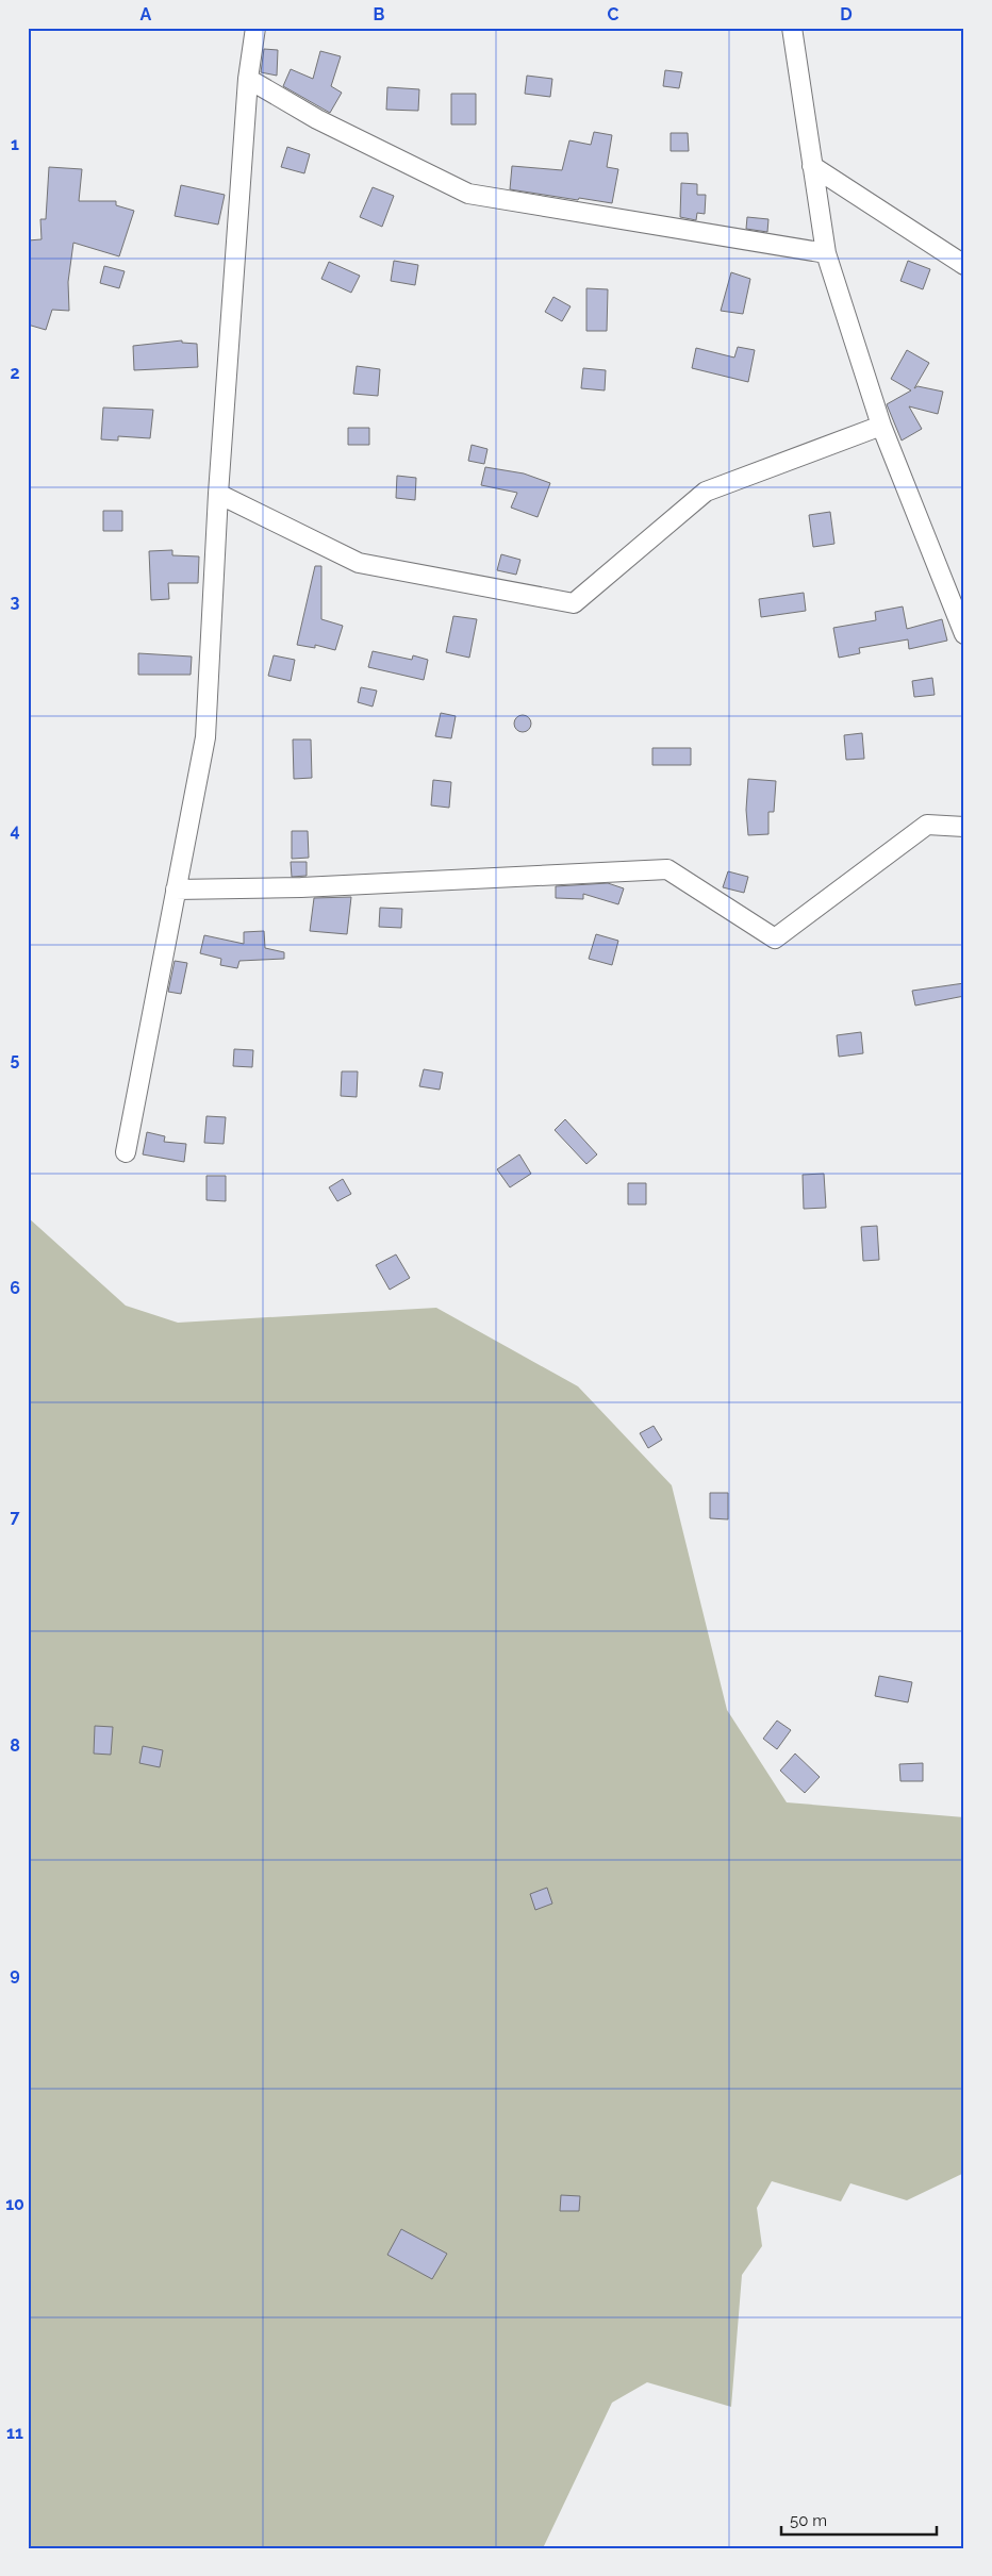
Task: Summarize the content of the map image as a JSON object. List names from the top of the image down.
{
  "scale_bar": "50 m",
  "grid": {
    "columns": [
      "A",
      "B",
      "C",
      "D"
    ],
    "rows": [
      "1",
      "2",
      "3",
      "4",
      "5",
      "6",
      "7",
      "8",
      "9",
      "10",
      "11"
    ]
  }
}
